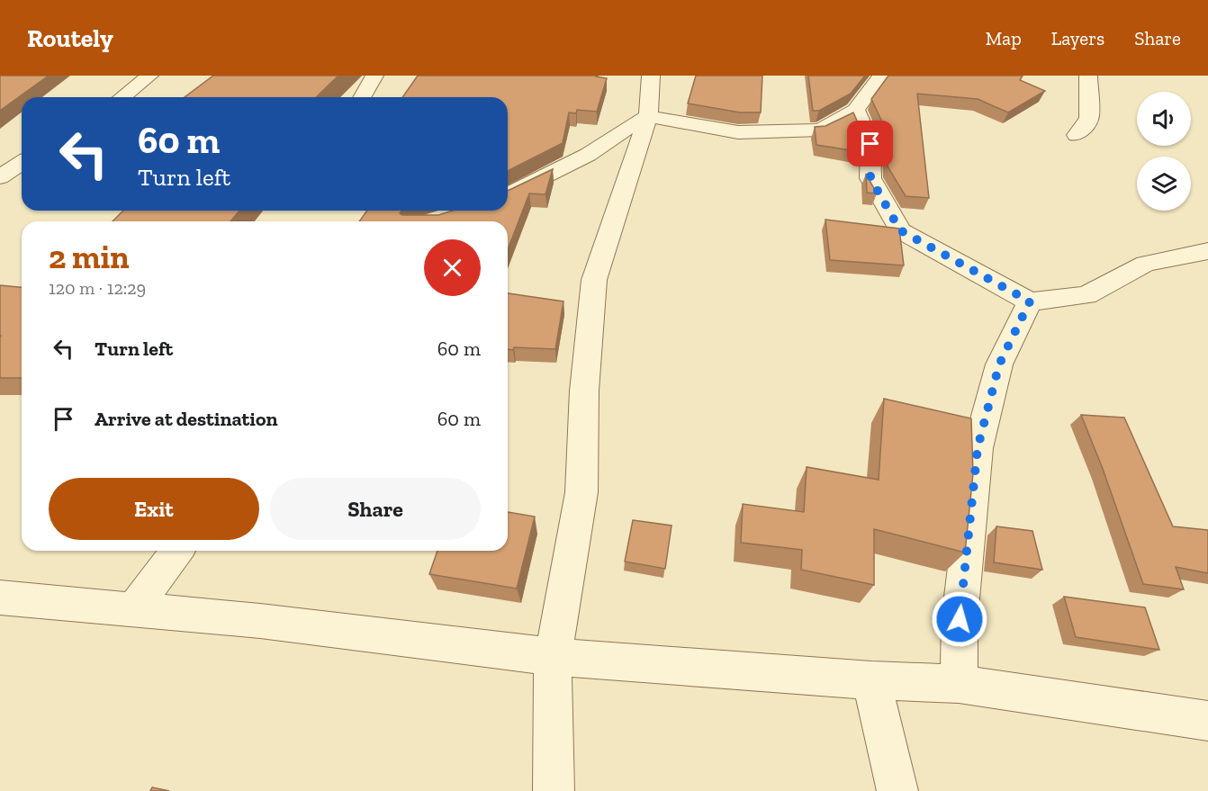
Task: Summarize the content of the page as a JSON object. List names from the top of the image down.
{
  "page": {
    "header": "Routely",
    "nav": ["Map", "Layers", "Share"],
    "turn": ["60 m", "Turn left"],
    "heading": ["2 min", "120 m · 12:29"],
    "list": [
      {
        "name": "Turn left",
        "value": "60 m"
      },
      {
        "name": "Arrive at destination",
        "value": "60 m"
      }
    ],
    "buttons": ["Exit", "Share"]
  }
}
